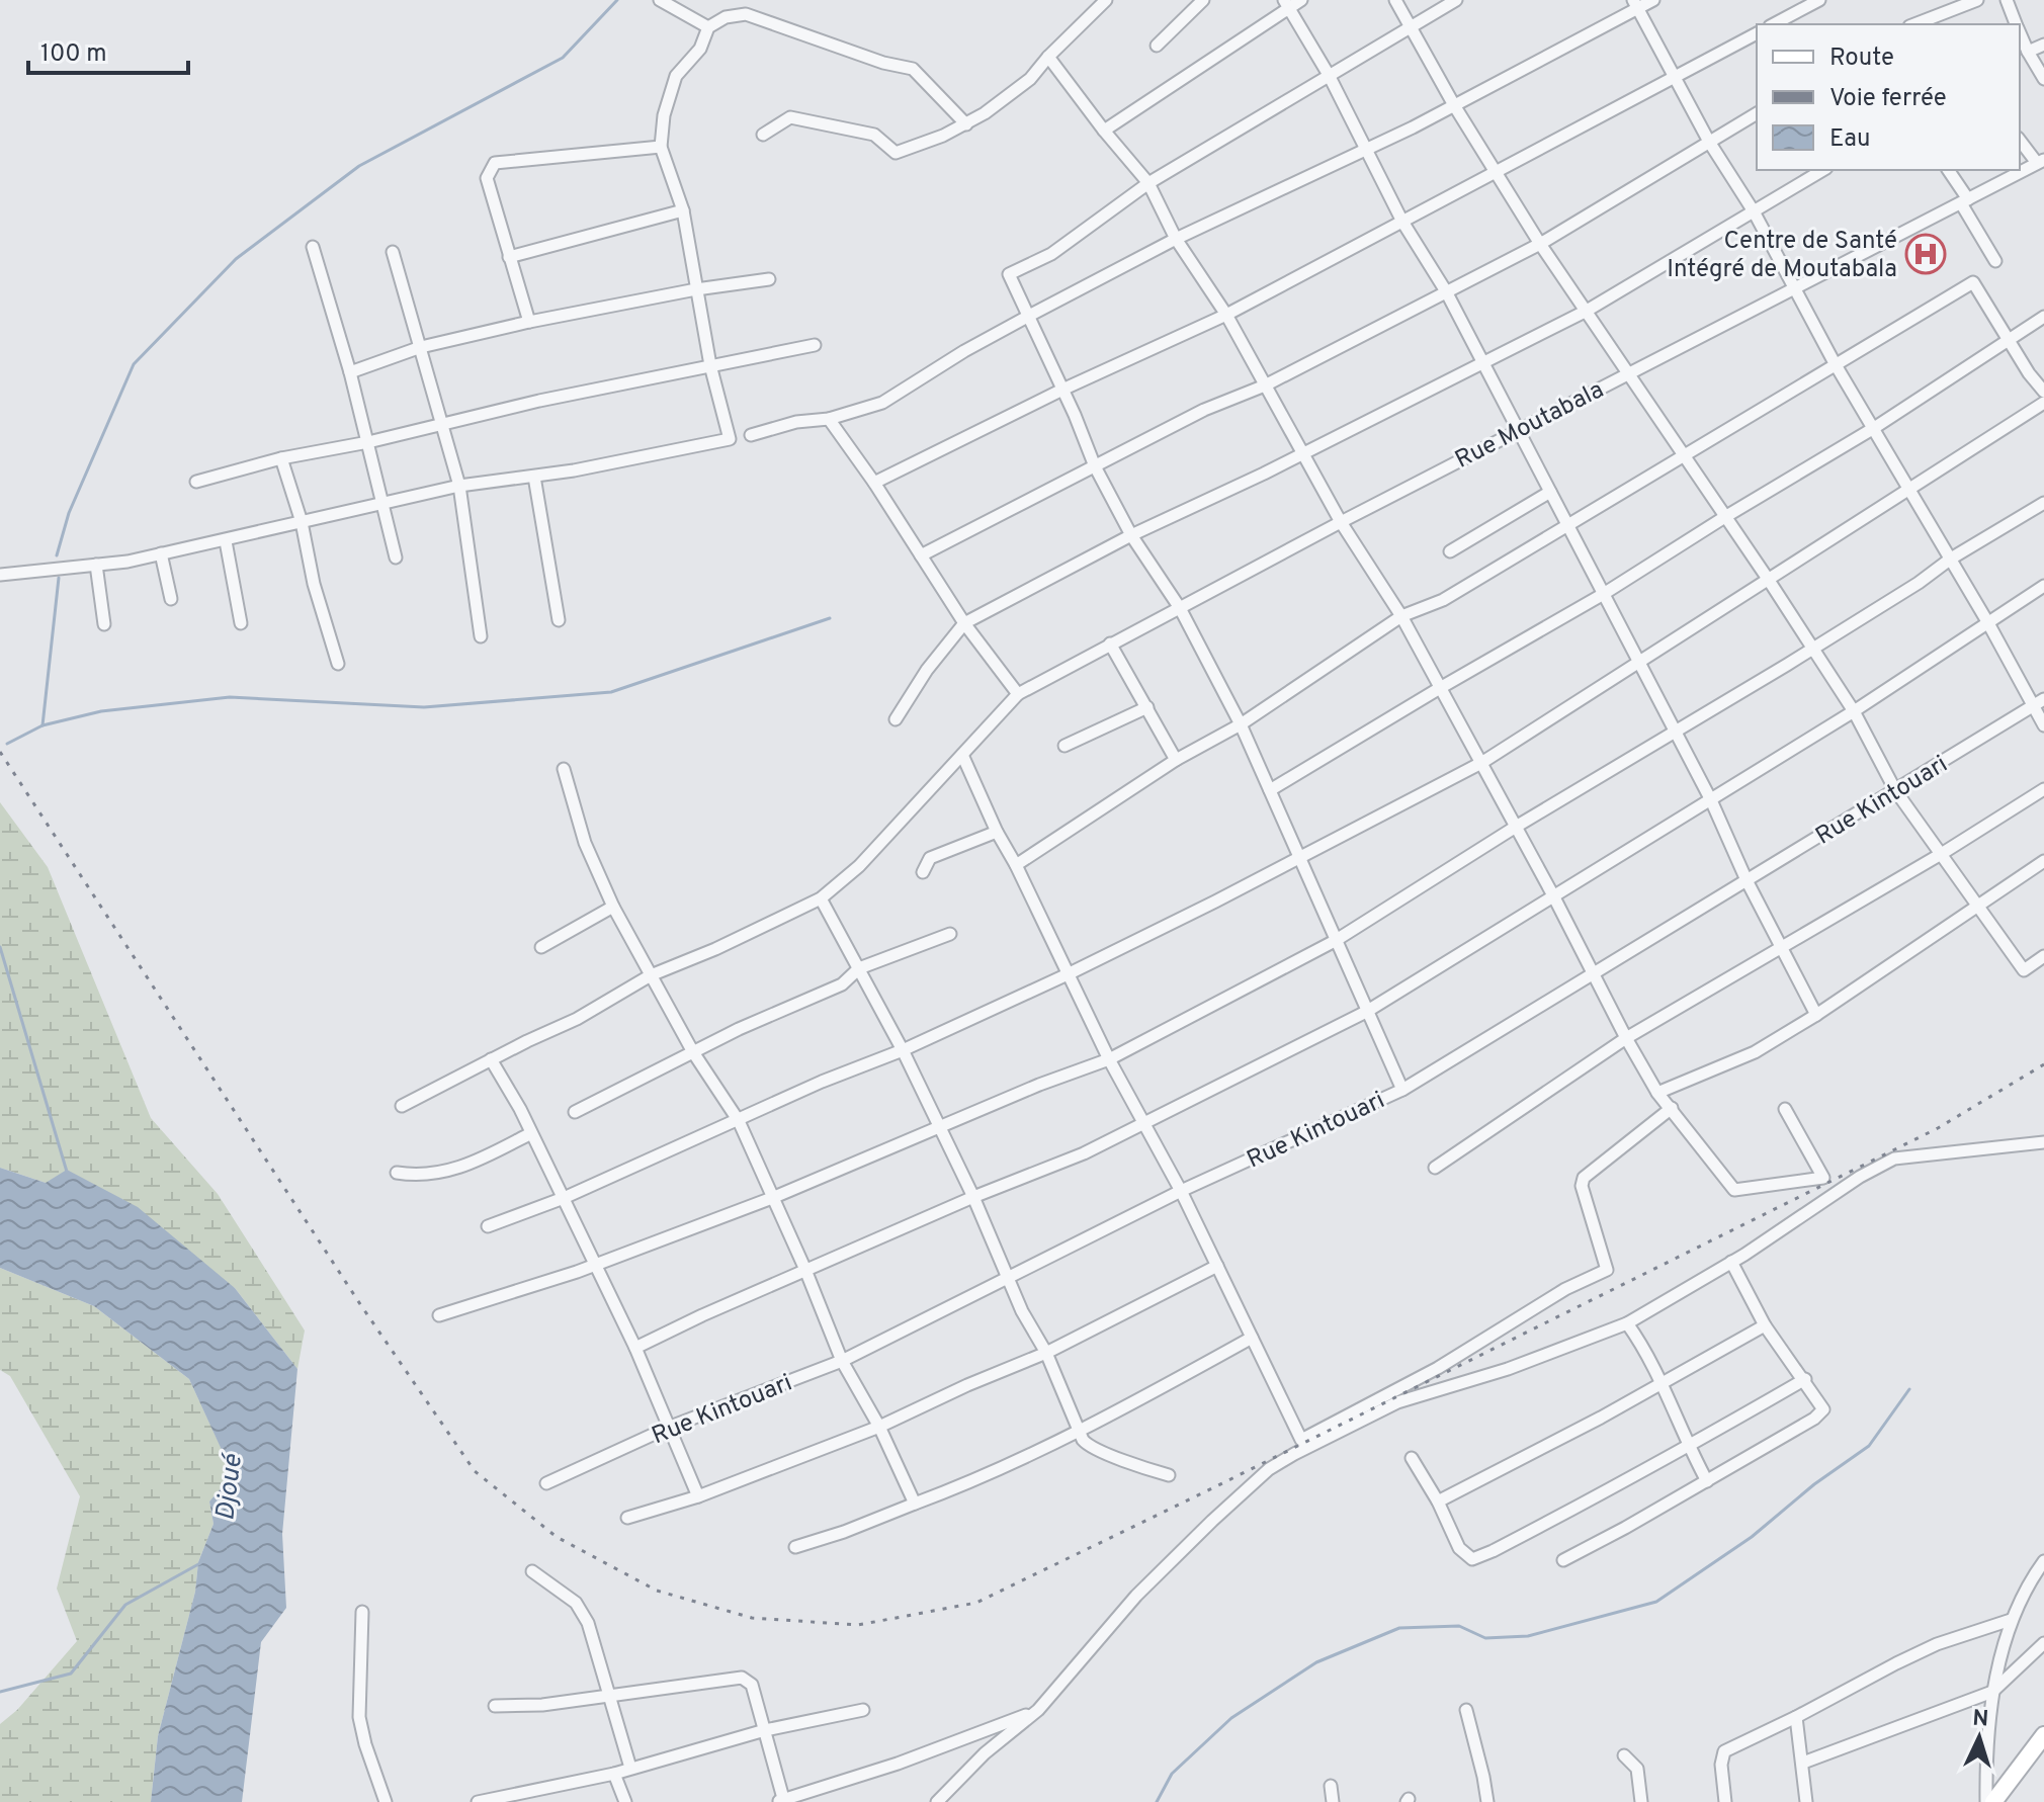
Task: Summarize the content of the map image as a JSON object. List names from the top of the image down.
{
  "streets": {
    "street": ["Rue Moutabala", "Rue Kintouari"]
  },
  "water": ["Djoué"],
  "places": {
    "hospital": ["Centre de Santé Intégré de Moutabala"]
  },
  "legend": ["Route", "Voie ferrée", "Eau"],
  "scale_bar": "100 m",
  "north": "top"
}
